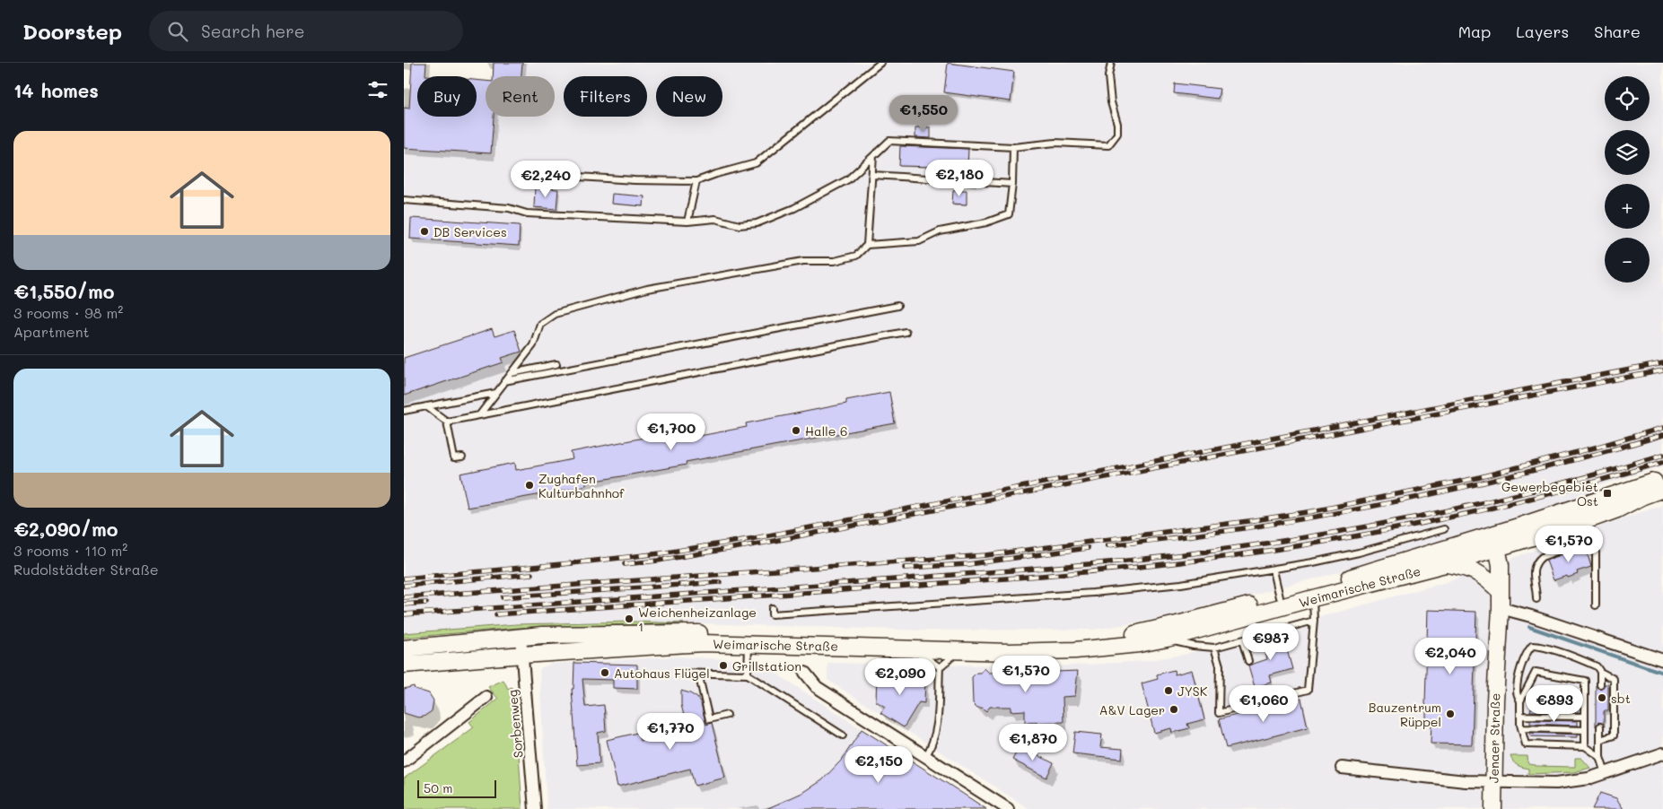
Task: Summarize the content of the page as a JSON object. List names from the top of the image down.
{
  "streets": {
    "main road": ["Weimarische Straße", "Jenaer Straße"],
    "street": ["Sorbenweg"]
  },
  "crossings": [
    ["Weimarische Straße", "Sorbenweg"],
    ["Weimarische Straße", "Jenaer Straße"]
  ],
  "places": {
    "other": [
      "DB Services",
      "Halle 6",
      "Zughafen Kulturbahnhof",
      "Weichenheizanlage 1",
      "Grillstation",
      "Autohaus Flügel",
      "JYSK",
      "sbt",
      "A&V Lager",
      "Bauzentrum Rüppel"
    ],
    "transit": ["Gewerbegebiet Ost"]
  },
  "scale_bar": "50 m",
  "page": {
    "header": "Doorstep",
    "search": "Search here",
    "nav": ["Map", "Layers", "Share"],
    "heading": "14 homes",
    "map_buttons": ["+", "−"],
    "chip": [
      "Buy",
      "Rent",
      "Filters",
      "New"
    ],
    "price": [
      "€1,550",
      "€2,180",
      "€2,240",
      "€1,700",
      "€1,570",
      "€987",
      "€2,040",
      "€1,570",
      "€2,090",
      "€1,060",
      "€893",
      "€1,770",
      "€1,870",
      "€2,150"
    ],
    "list": [
      {
        "name": "€1,550/mo",
        "note": "3 rooms · 98 m² · Apartment"
      },
      {
        "name": "€2,090/mo",
        "note": "3 rooms · 110 m² · Rudolstädter Straße"
      }
    ],
    "scale": "50 m"
  }
}
